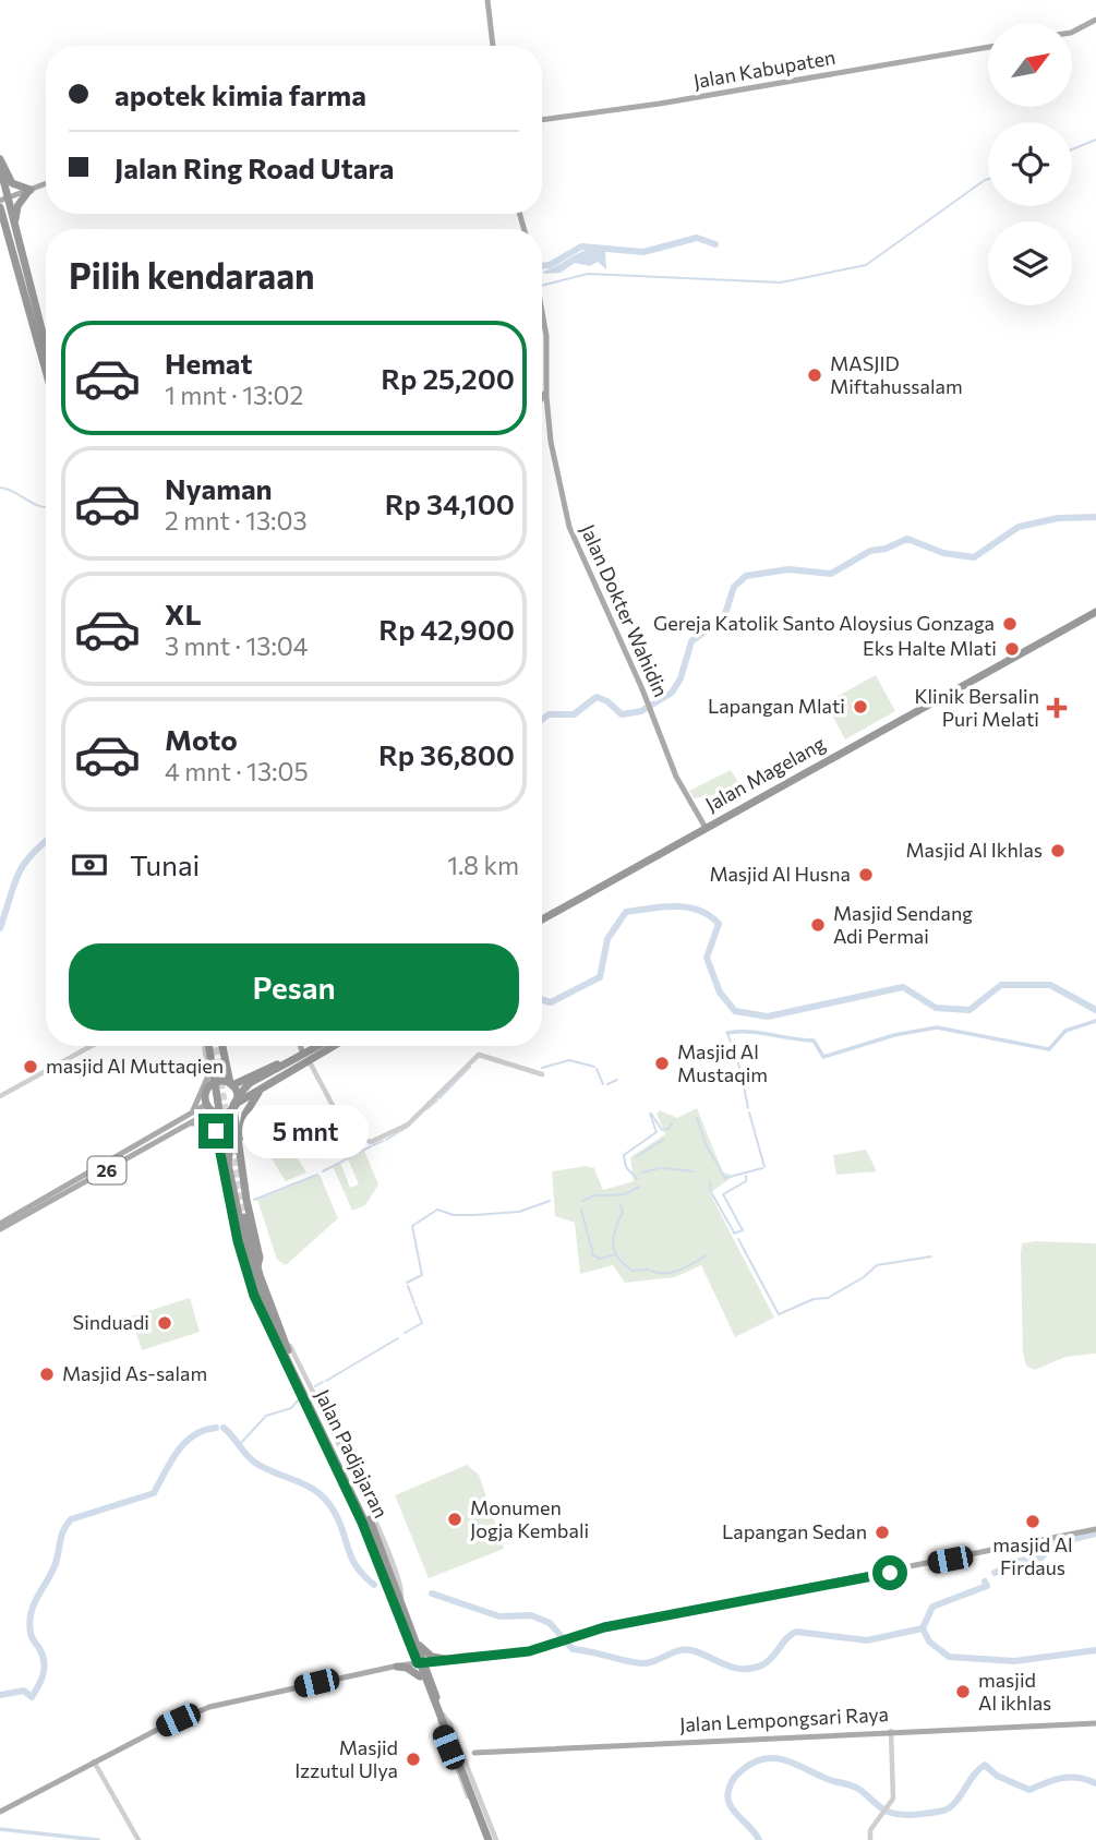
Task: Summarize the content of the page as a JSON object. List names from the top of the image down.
{
  "streets": {
    "highway": ["Jalan Magelang", "26", "Jalan Padjajaran"],
    "main road": ["Jalan Kabupaten", "Jalan Dokter Wahidin", "Jalan Lempongsari Raya"]
  },
  "crossings": [
    ["Jalan Dokter Wahidin", "Jalan Magelang"]
  ],
  "places": {
    "other": [
      "MASJID Miftahussalam",
      "Gereja Katolik Santo Aloysius Gonzaga",
      "Eks Halte Mlati",
      "Lapangan Mlati",
      "Masjid Al Ikhlas",
      "Masjid Al Husna",
      "Masjid Sendang Adi Permai",
      "Masjid Al Mustaqim",
      "masjid Al Muttaqien",
      "Sinduadi",
      "Masjid As-salam",
      "Monumen Jogja Kembali",
      "masjid Al Firdaus",
      "Lapangan Sedan",
      "masjid Al ikhlas",
      "Masjid Izzutul Ulya"
    ],
    "health": ["Klinik Bersalin Puri Melati"]
  },
  "north": "top right",
  "page": {
    "banner": ["apotek kimia farma", "Jalan Ring Road Utara"],
    "heading": "Pilih kendaraan",
    "list": [
      {
        "name": "Hemat",
        "note": "1 mnt · 13:02",
        "value": "Rp 25,200"
      },
      {
        "name": "Nyaman",
        "note": "2 mnt · 13:03",
        "value": "Rp 34,100"
      },
      {
        "name": "XL",
        "note": "3 mnt · 13:04",
        "value": "Rp 42,900"
      },
      {
        "name": "Moto",
        "note": "4 mnt · 13:05",
        "value": "Rp 36,800"
      }
    ],
    "pay": ["Tunai", "1.8 km"],
    "buttons": "Pesan",
    "bubble": "5 mnt"
  }
}
